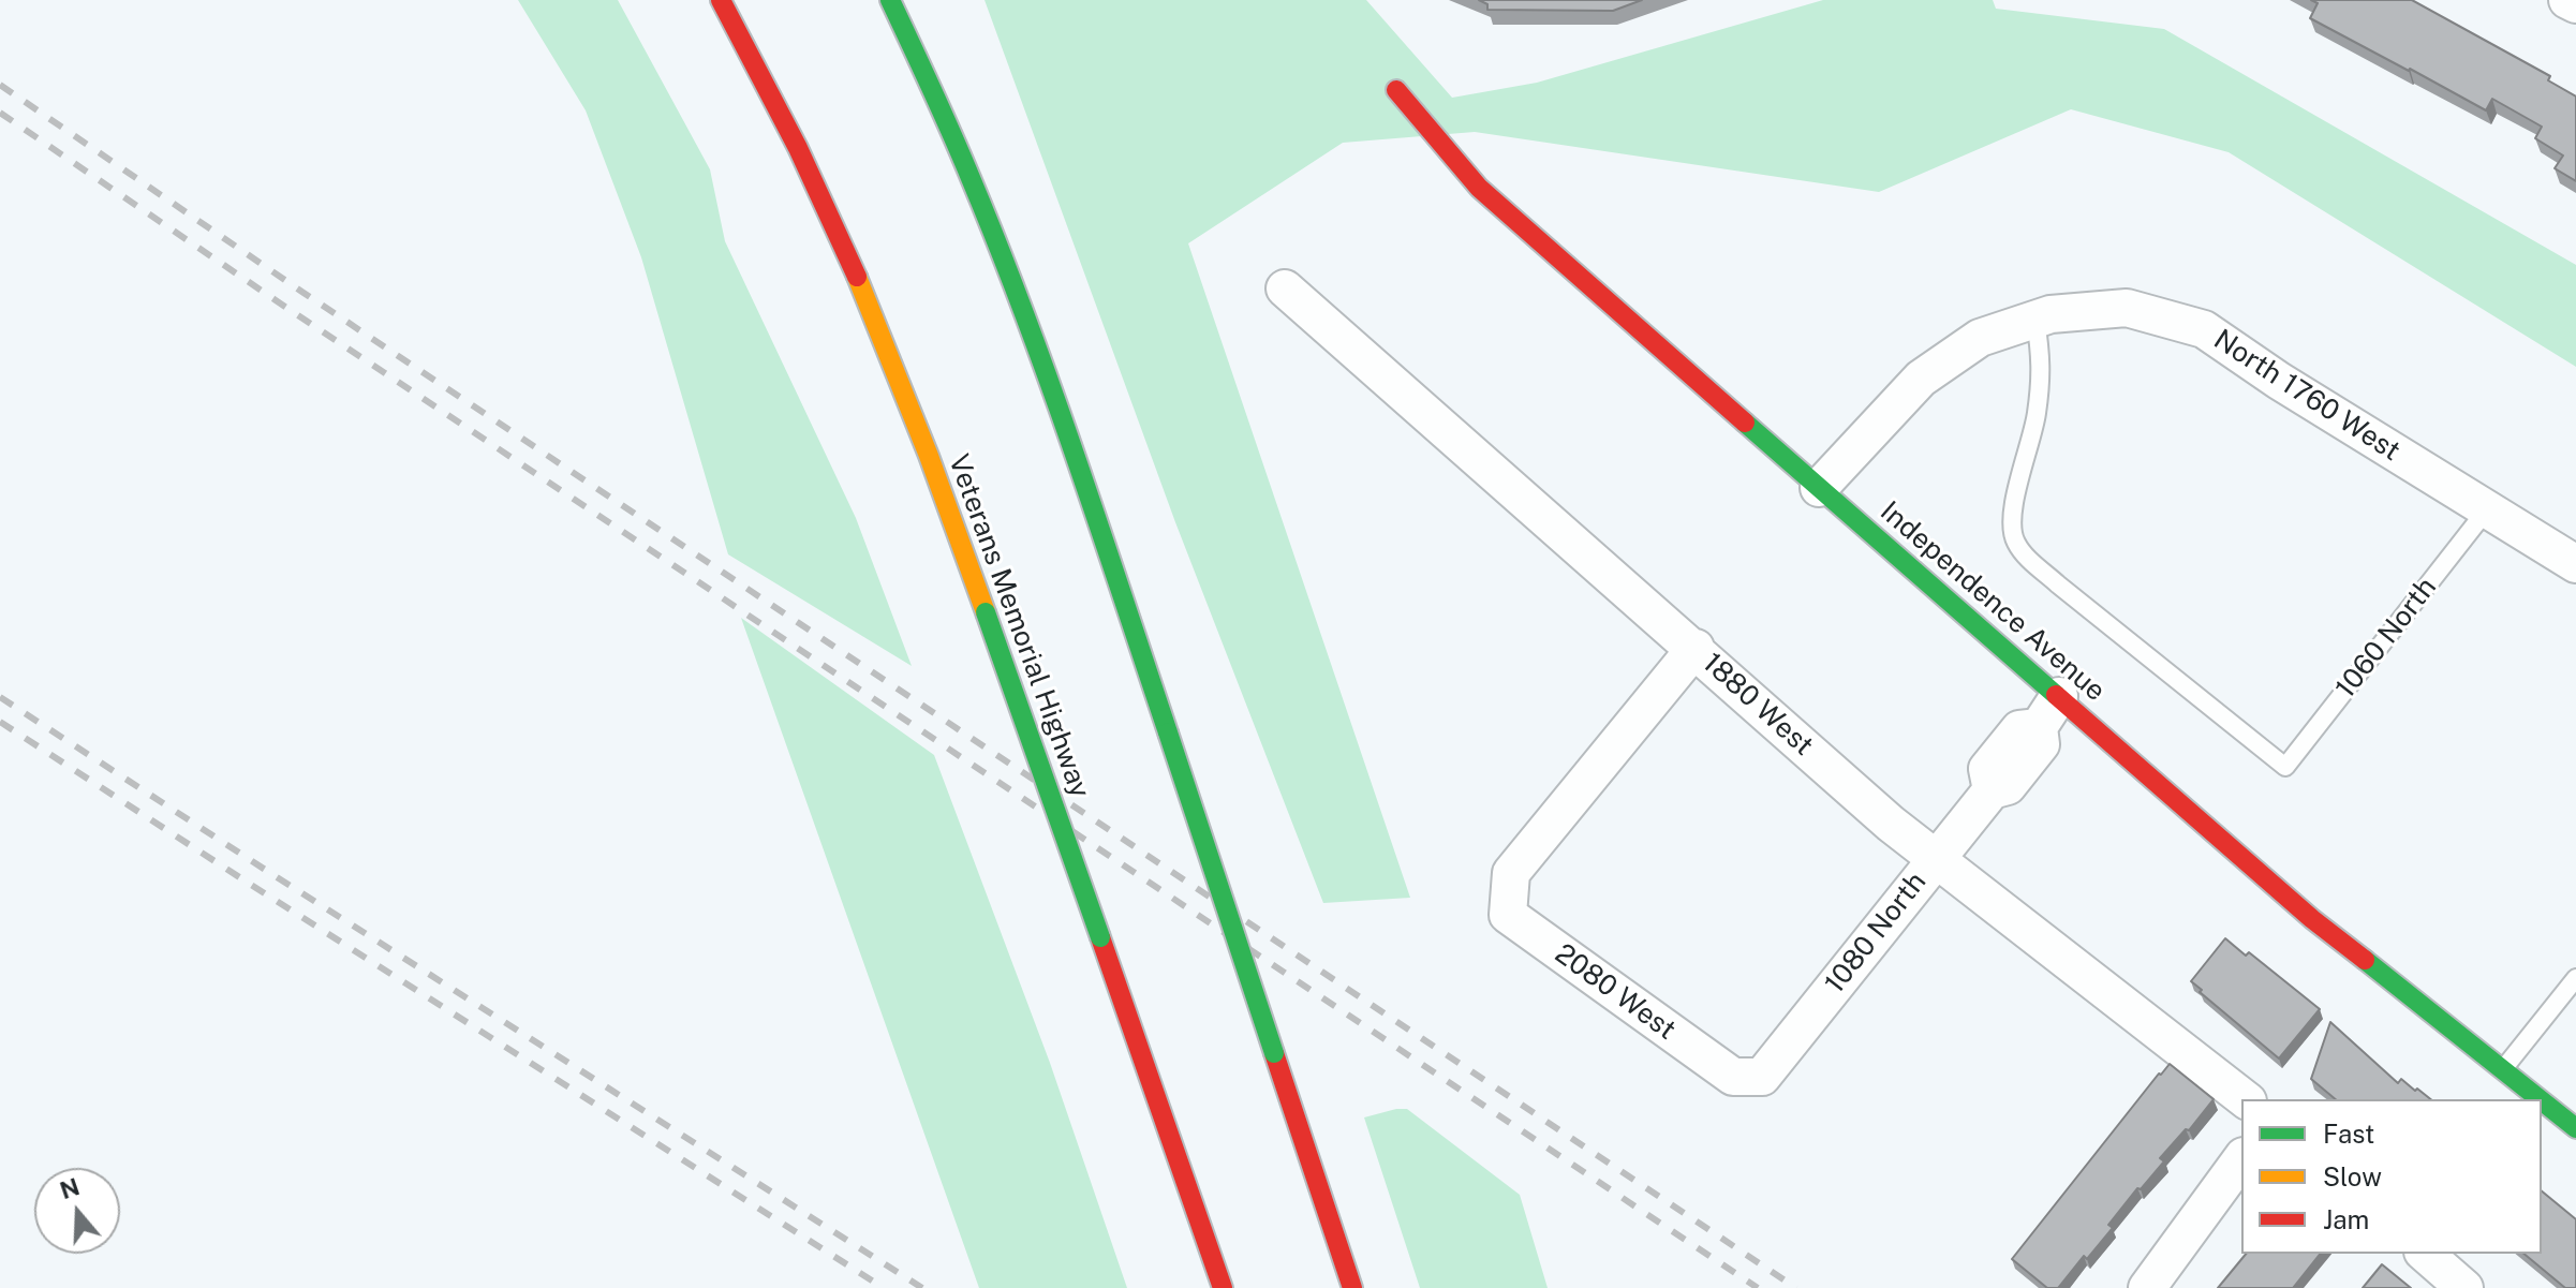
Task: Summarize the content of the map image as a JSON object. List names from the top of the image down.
{
  "streets": {
    "main road": ["Independence Avenue", "Veterans Memorial Highway"],
    "street": [
      "North 1760 West",
      "1880 West",
      "1080 North",
      "2080 West"
    ],
    "lane": ["1060 North"]
  },
  "crossings": [
    ["North 1760 West", "Independence Avenue"],
    ["North 1760 West", "1060 North"],
    ["Independence Avenue", "1080 North"],
    ["1880 West", "1080 North"],
    ["1880 West", "2080 West"],
    ["1080 North", "2080 West"]
  ],
  "legend": ["Fast", "Slow", "Jam"],
  "north": "top"
}
